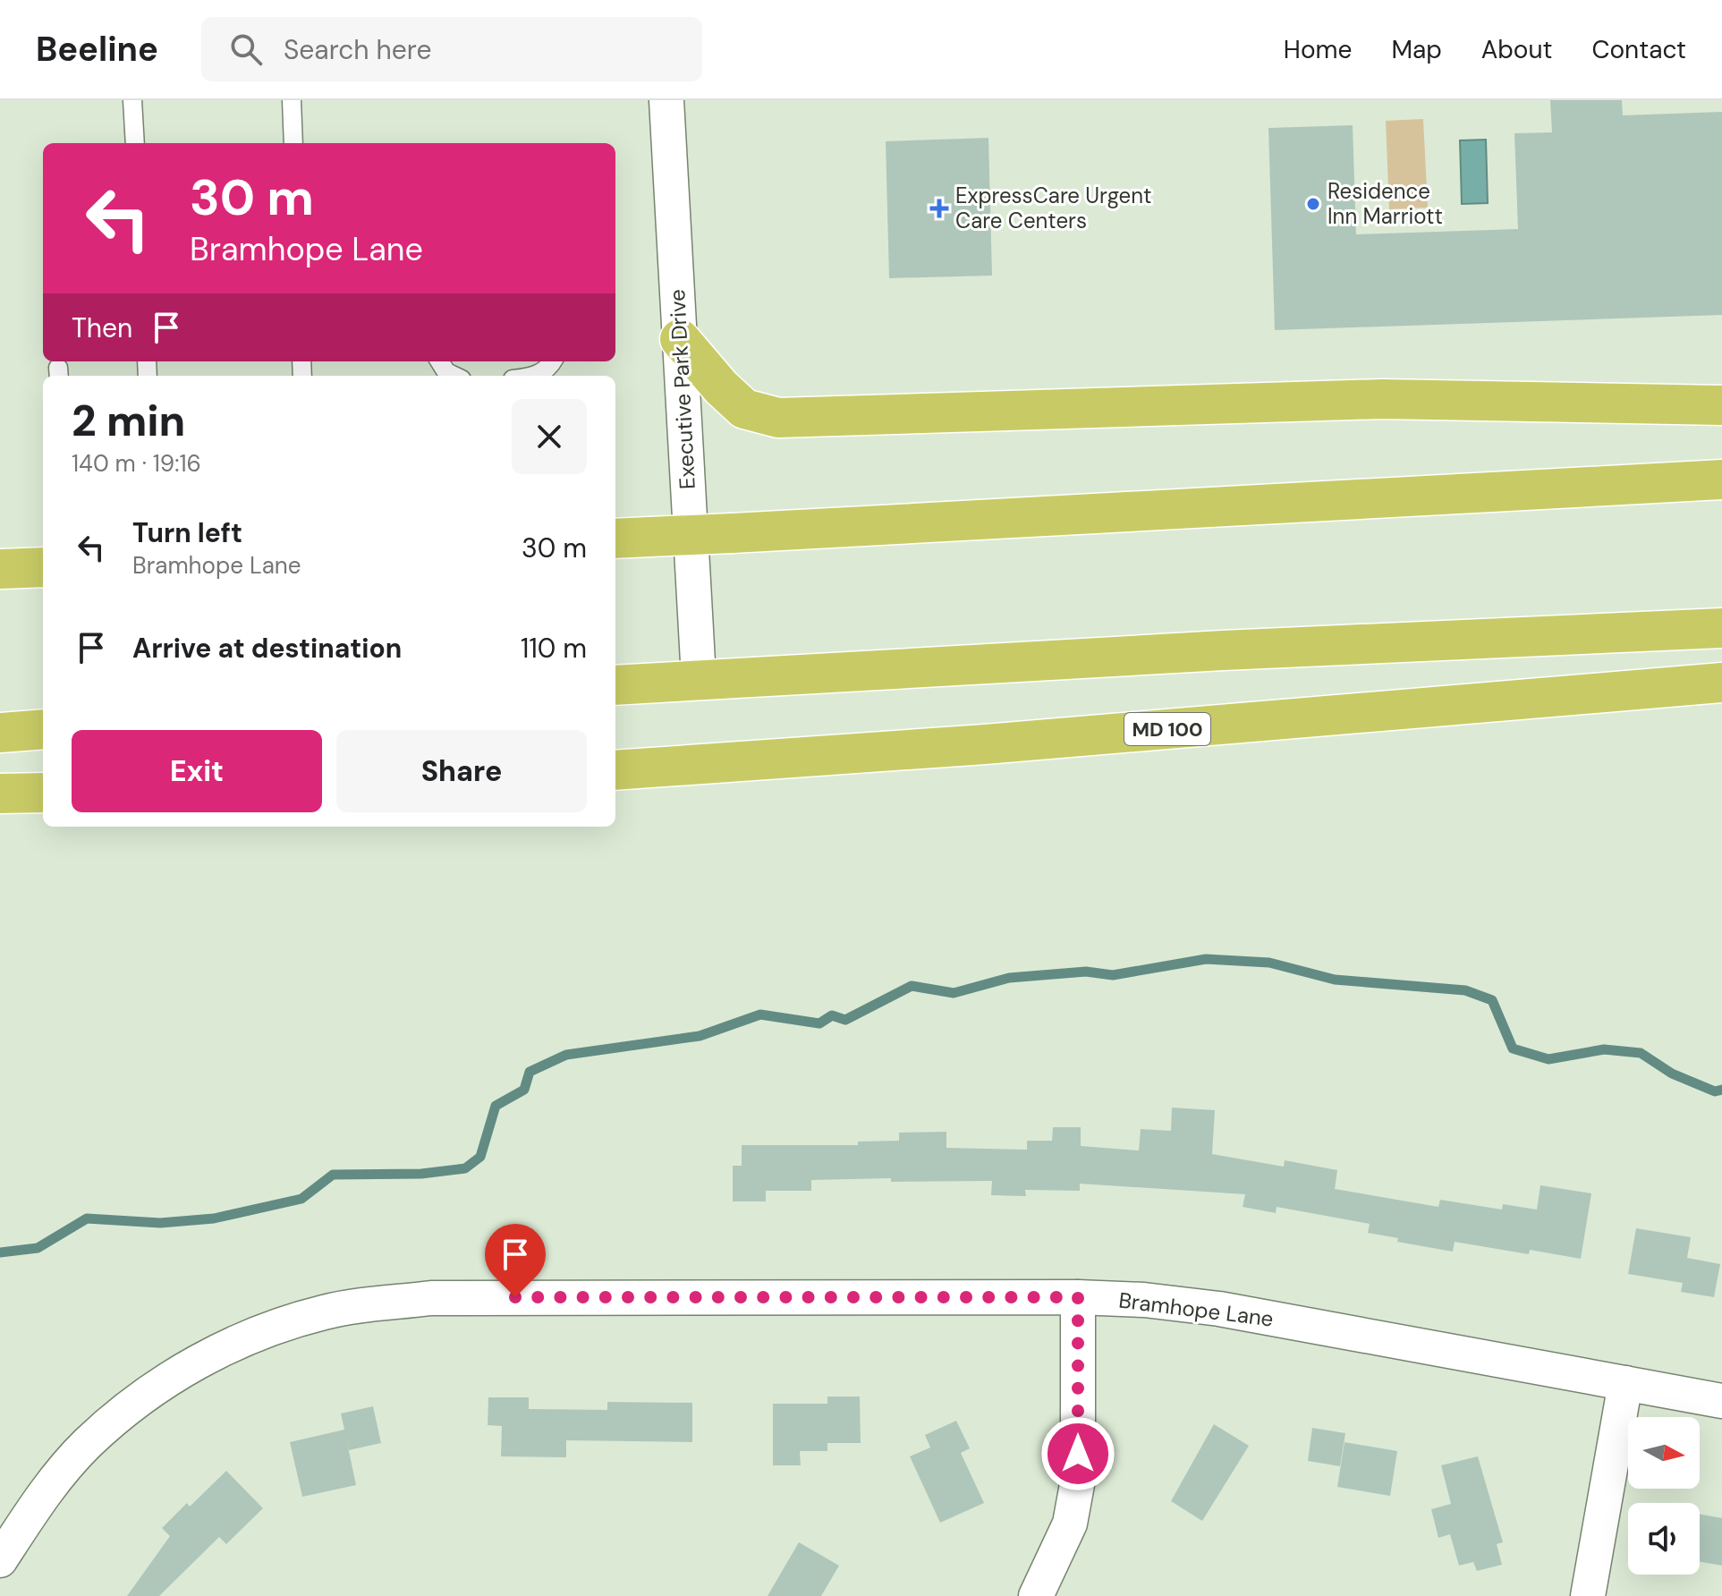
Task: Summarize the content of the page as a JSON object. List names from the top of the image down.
{
  "streets": {
    "highway": ["MD 100"],
    "street": ["Executive Park Drive", "Bramhope Lane"]
  },
  "places": {
    "other": ["Residence Inn Marriott"],
    "health": ["ExpressCare Urgent Care Centers"]
  },
  "north": "right",
  "page": {
    "header": "Beeline",
    "search": "Search here",
    "nav": [
      "Home",
      "Map",
      "About",
      "Contact"
    ],
    "turn": ["30 m", "Bramhope Lane"],
    "then": "Then",
    "heading": ["2 min", "140 m · 19:16"],
    "list": [
      {
        "name": "Turn left",
        "note": "Bramhope Lane",
        "value": "30 m"
      },
      {
        "name": "Arrive at destination",
        "value": "110 m"
      }
    ],
    "buttons": ["Exit", "Share"]
  }
}
